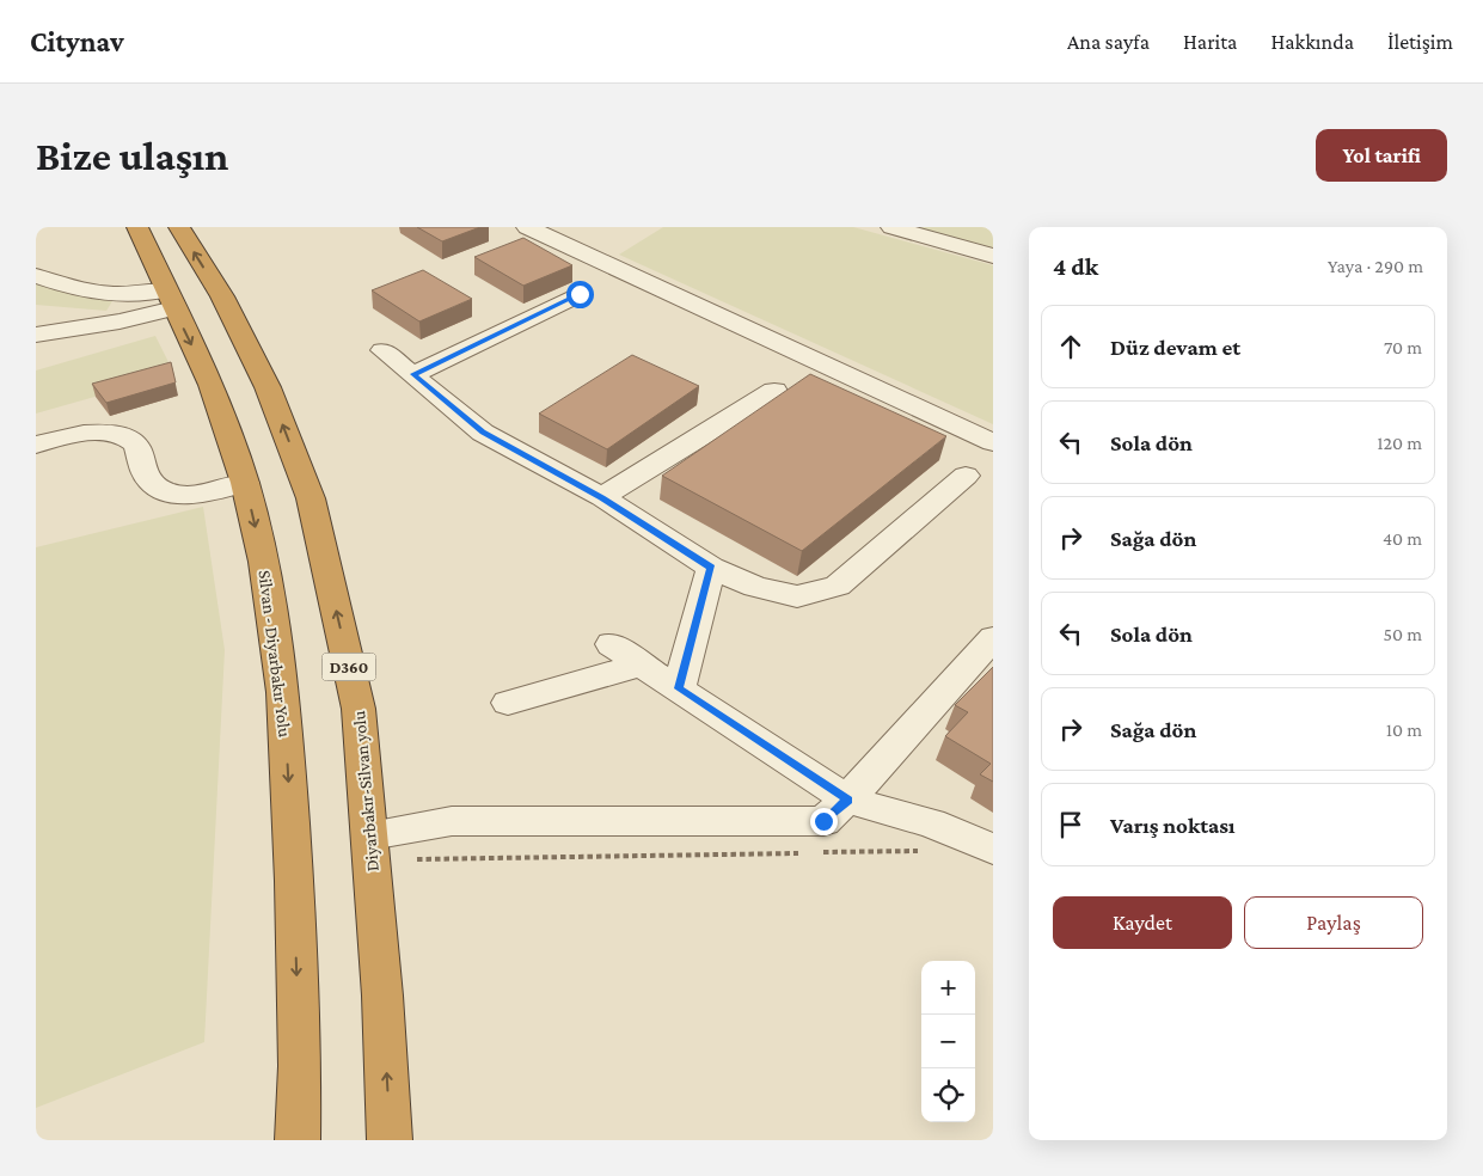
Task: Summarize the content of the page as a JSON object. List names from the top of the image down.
{
  "streets": {
    "highway": ["Silvan - Diyarbakır Yolu", "D360", "Diyarbakır-Silvan yolu"]
  },
  "one_way": ["Silvan - Diyarbakır Yolu", "Diyarbakır-Silvan yolu"],
  "page": {
    "header": "Citynav",
    "nav": [
      "Ana sayfa",
      "Harita",
      "Hakkında",
      "İletişim"
    ],
    "buttons": [
      "Yol tarifi",
      ["Kaydet", "Paylaş"]
    ],
    "title": "Bize ulaşın",
    "heading": ["4 dk", "Yaya · 290 m"],
    "list": [
      ["Düz devam et", "70 m"],
      ["Sola dön", "120 m"],
      ["Sağa dön", "40 m"],
      ["Sola dön", "50 m"],
      ["Sağa dön", "10 m"],
      "Varış noktası"
    ],
    "map_buttons": ["+", "−"]
  }
}
